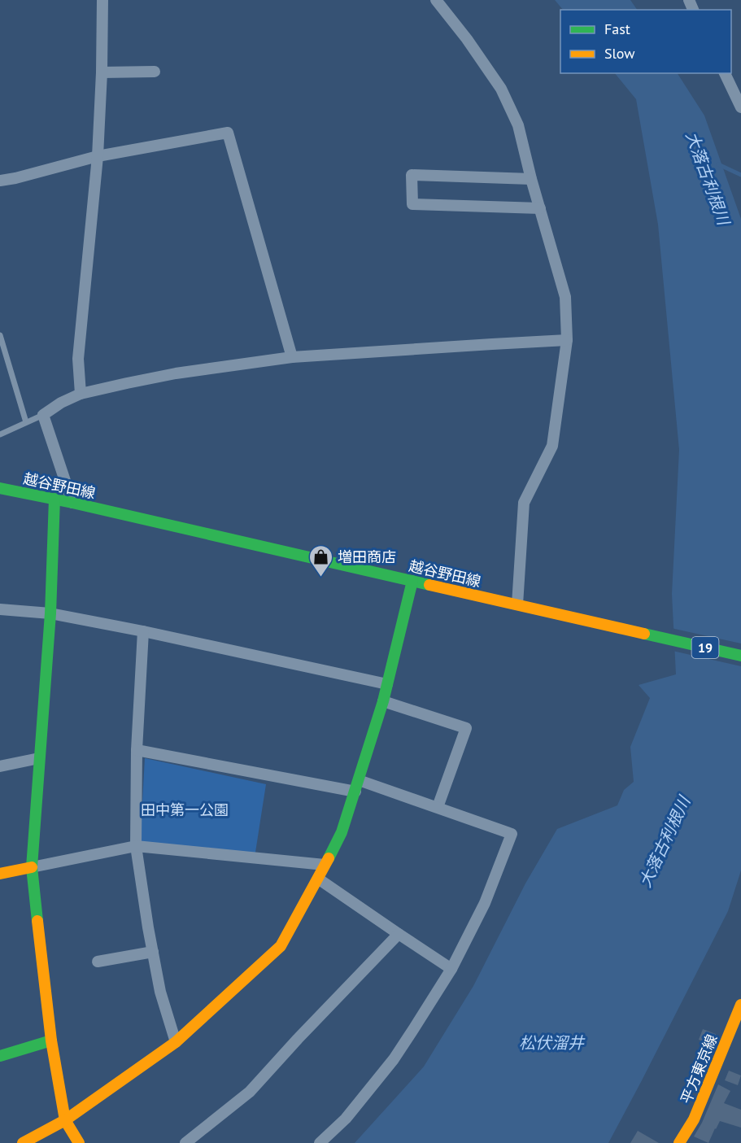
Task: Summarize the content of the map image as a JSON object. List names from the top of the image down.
{
  "streets": {
    "street": ["越谷野田線", "19", "平方東京線"]
  },
  "water": ["大落古利根川", "松伏溜井"],
  "parks": ["田中第一公園"],
  "places": {
    "shop": ["増田商店"]
  },
  "legend": ["Fast", "Slow"]
}
